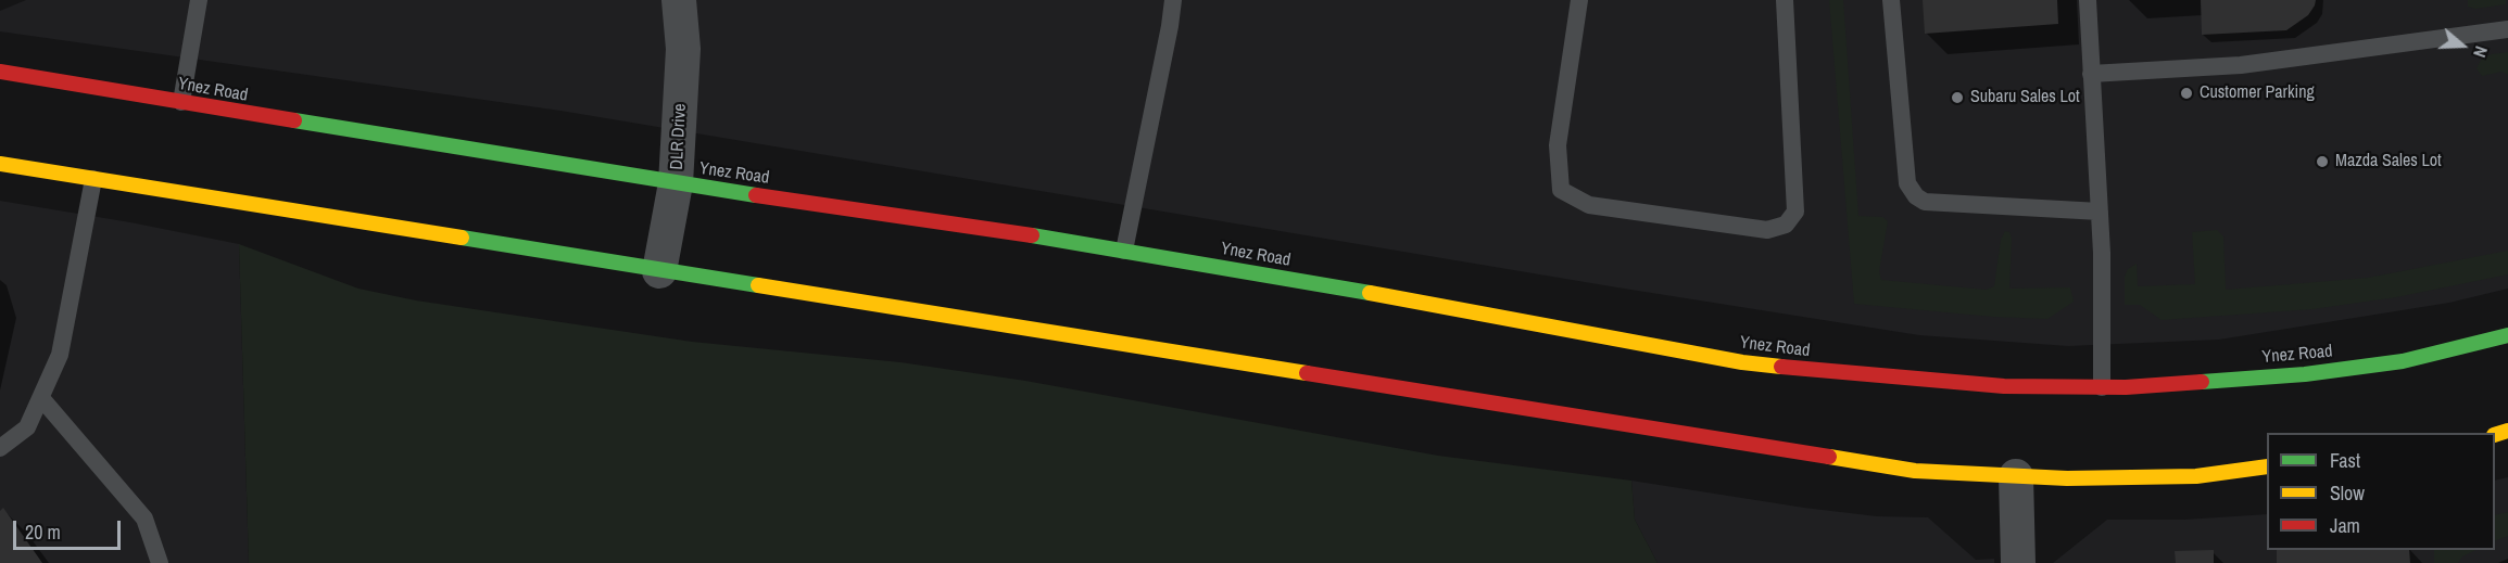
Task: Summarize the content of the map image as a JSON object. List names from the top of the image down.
{
  "streets": {
    "main road": ["Ynez Road"],
    "street": ["DLR Drive"]
  },
  "crossings": [
    ["Ynez Road", "DLR Drive"]
  ],
  "places": ["Customer Parking", "Subaru Sales Lot", "Mazda Sales Lot"],
  "legend": ["Fast", "Slow", "Jam"],
  "scale_bar": "20 m",
  "north": "right"
}
